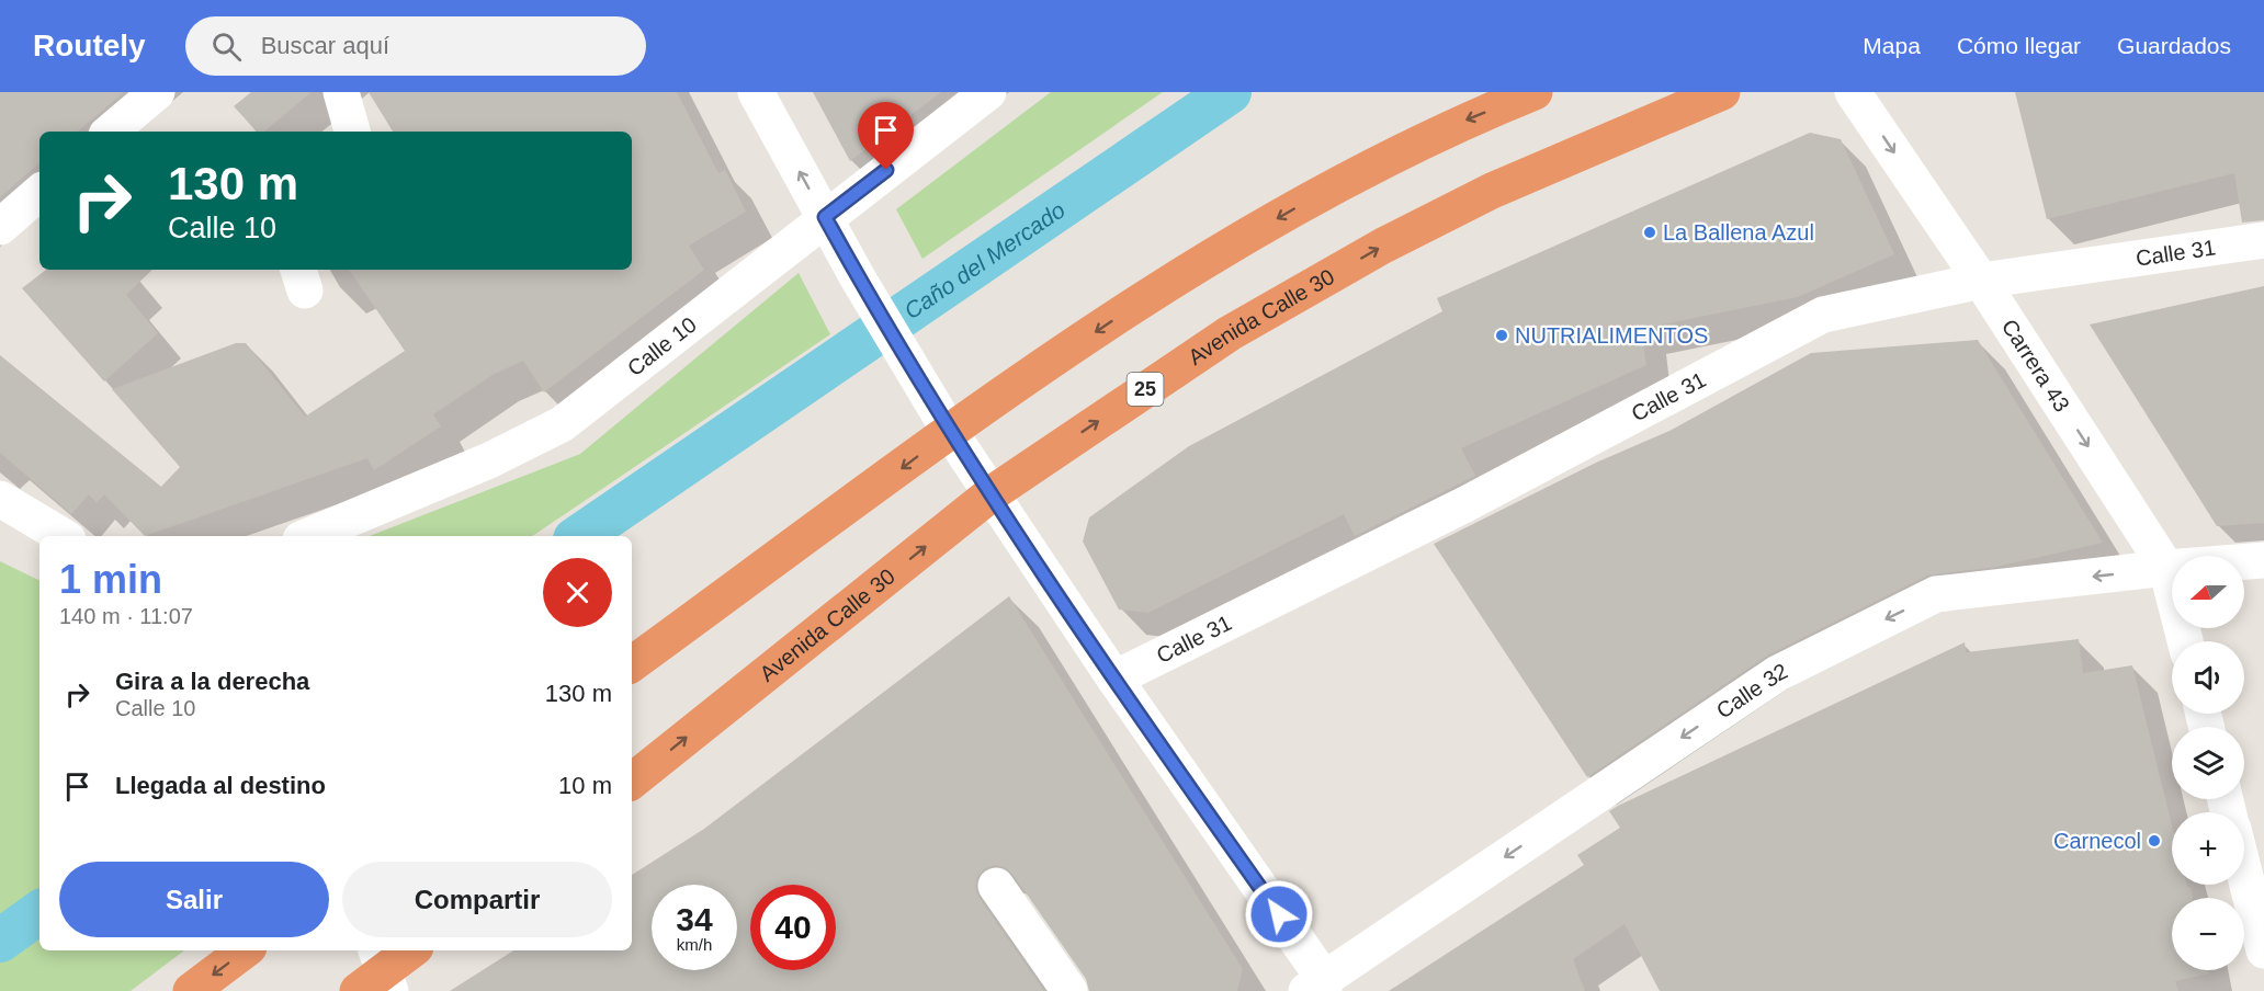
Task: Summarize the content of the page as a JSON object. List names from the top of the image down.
{
  "streets": {
    "highway": ["Avenida Calle 30", "25"],
    "street": [
      "Calle 31",
      "Calle 10",
      "Carrera 43",
      "Calle 32"
    ]
  },
  "crossings": [
    ["Calle 31", "Carrera 43"],
    ["Carrera 43", "Calle 32"]
  ],
  "one_way": ["Carrera 43", "Calle 32"],
  "water": ["Caño del Mercado"],
  "places": ["La Ballena Azul", "NUTRIALIMENTOS", "Carnecol"],
  "north": "left",
  "page": {
    "header": "Routely",
    "search": "Buscar aquí",
    "nav": ["Mapa", "Cómo llegar", "Guardados"],
    "turn": ["130 m", "Calle 10"],
    "heading": ["1 min", "140 m · 11:07"],
    "map_buttons": ["+", "−"],
    "list": [
      {
        "name": "Gira a la derecha",
        "note": "Calle 10",
        "value": "130 m"
      },
      {
        "name": "Llegada al destino",
        "value": "10 m"
      }
    ],
    "buttons": ["Salir", "Compartir"],
    "speed": "34 km/h",
    "limit": "40"
  }
}
